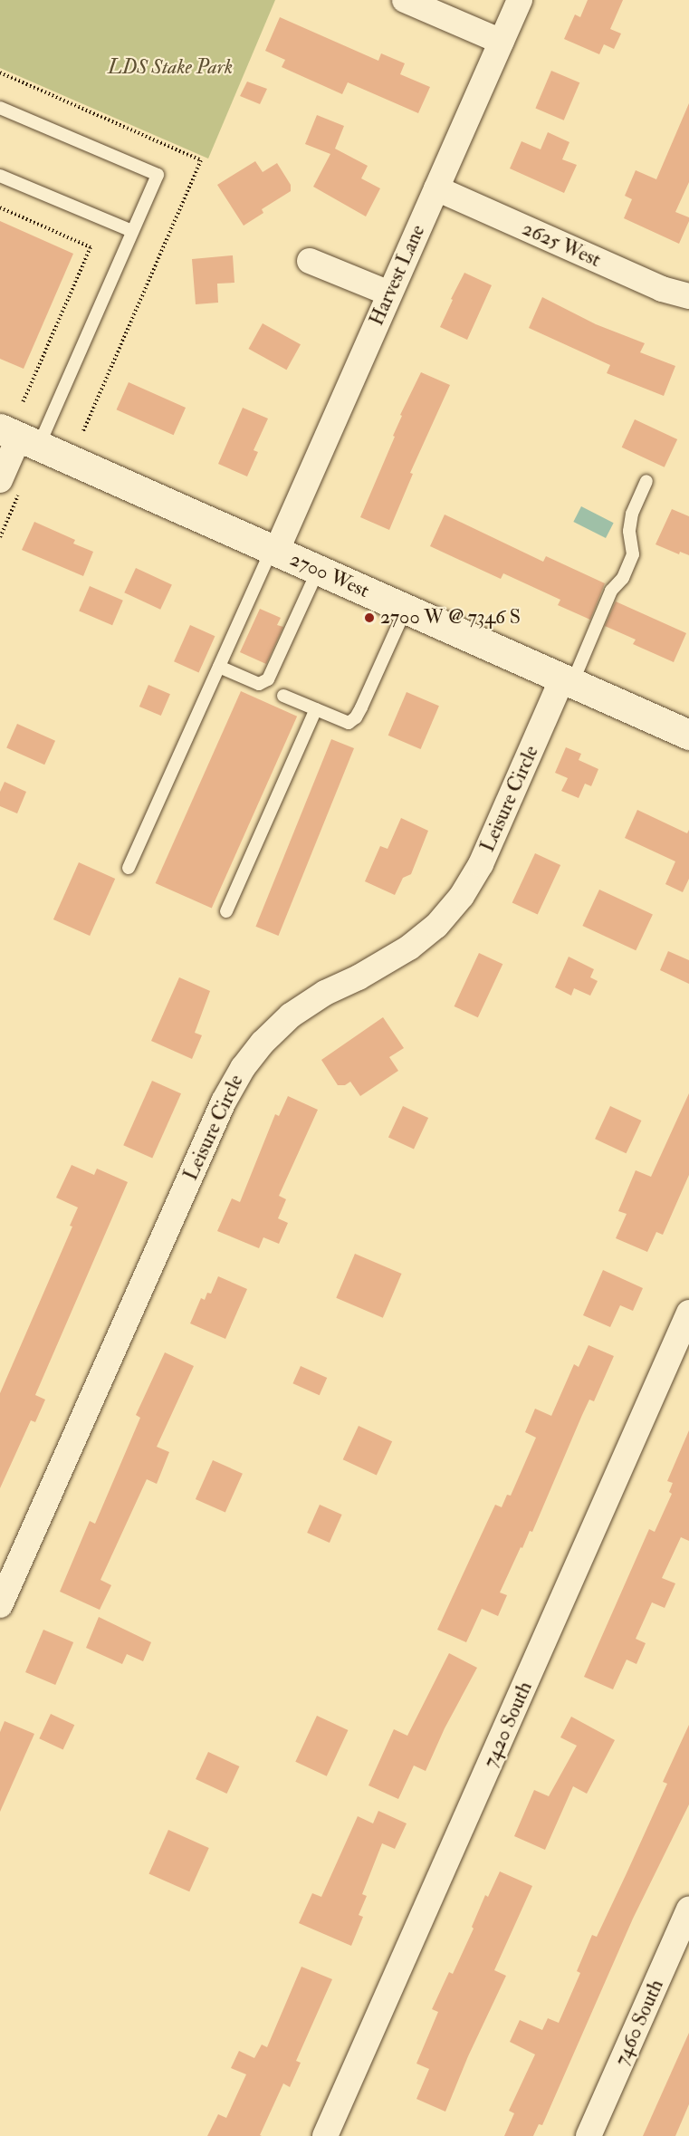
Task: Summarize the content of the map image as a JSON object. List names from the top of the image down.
{
  "streets": {
    "main road": ["2700 West"],
    "street": [
      "2625 West",
      "Harvest Lane",
      "Leisure Circle",
      "7420 South",
      "7460 South"
    ]
  },
  "crossings": [
    ["2625 West", "Harvest Lane"],
    ["Harvest Lane", "2700 West"],
    ["2700 West", "Leisure Circle"]
  ],
  "parks": ["LDS Stake Park"],
  "places": ["2700 W @ 7346 S"]
}
